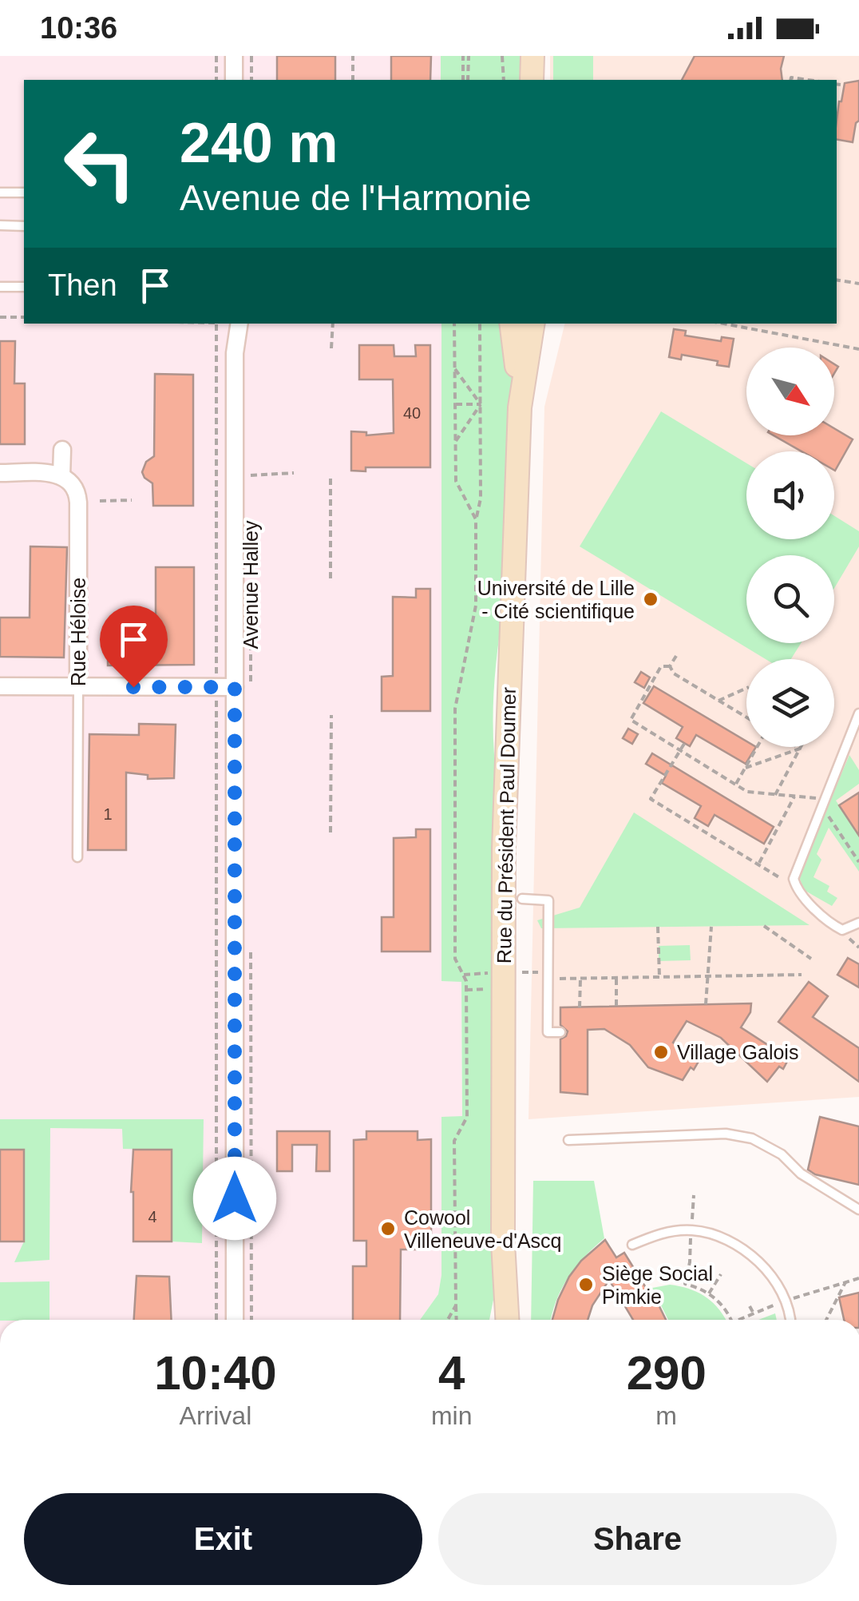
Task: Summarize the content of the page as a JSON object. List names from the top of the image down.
{
  "streets": {
    "main road": ["Rue du Président Paul Doumer"],
    "street": ["Avenue Halley", "Rue Héloise"]
  },
  "places": [
    "Université de Lille ‐ Cité scientifique",
    "Village Galois",
    "Cowool Villeneuve-d'Ascq",
    "Siège Social Pimkie"
  ],
  "house_numbers": ["40", "1", "4"],
  "north": "bottom right",
  "page": {
    "status": "10:36",
    "turn": ["240 m", "Avenue de l'Harmonie"],
    "then": "Then",
    "eta": [
      "10:40",
      "Arrival",
      "4",
      "min",
      "290",
      "m"
    ],
    "buttons": ["Exit", "Share"]
  }
}
